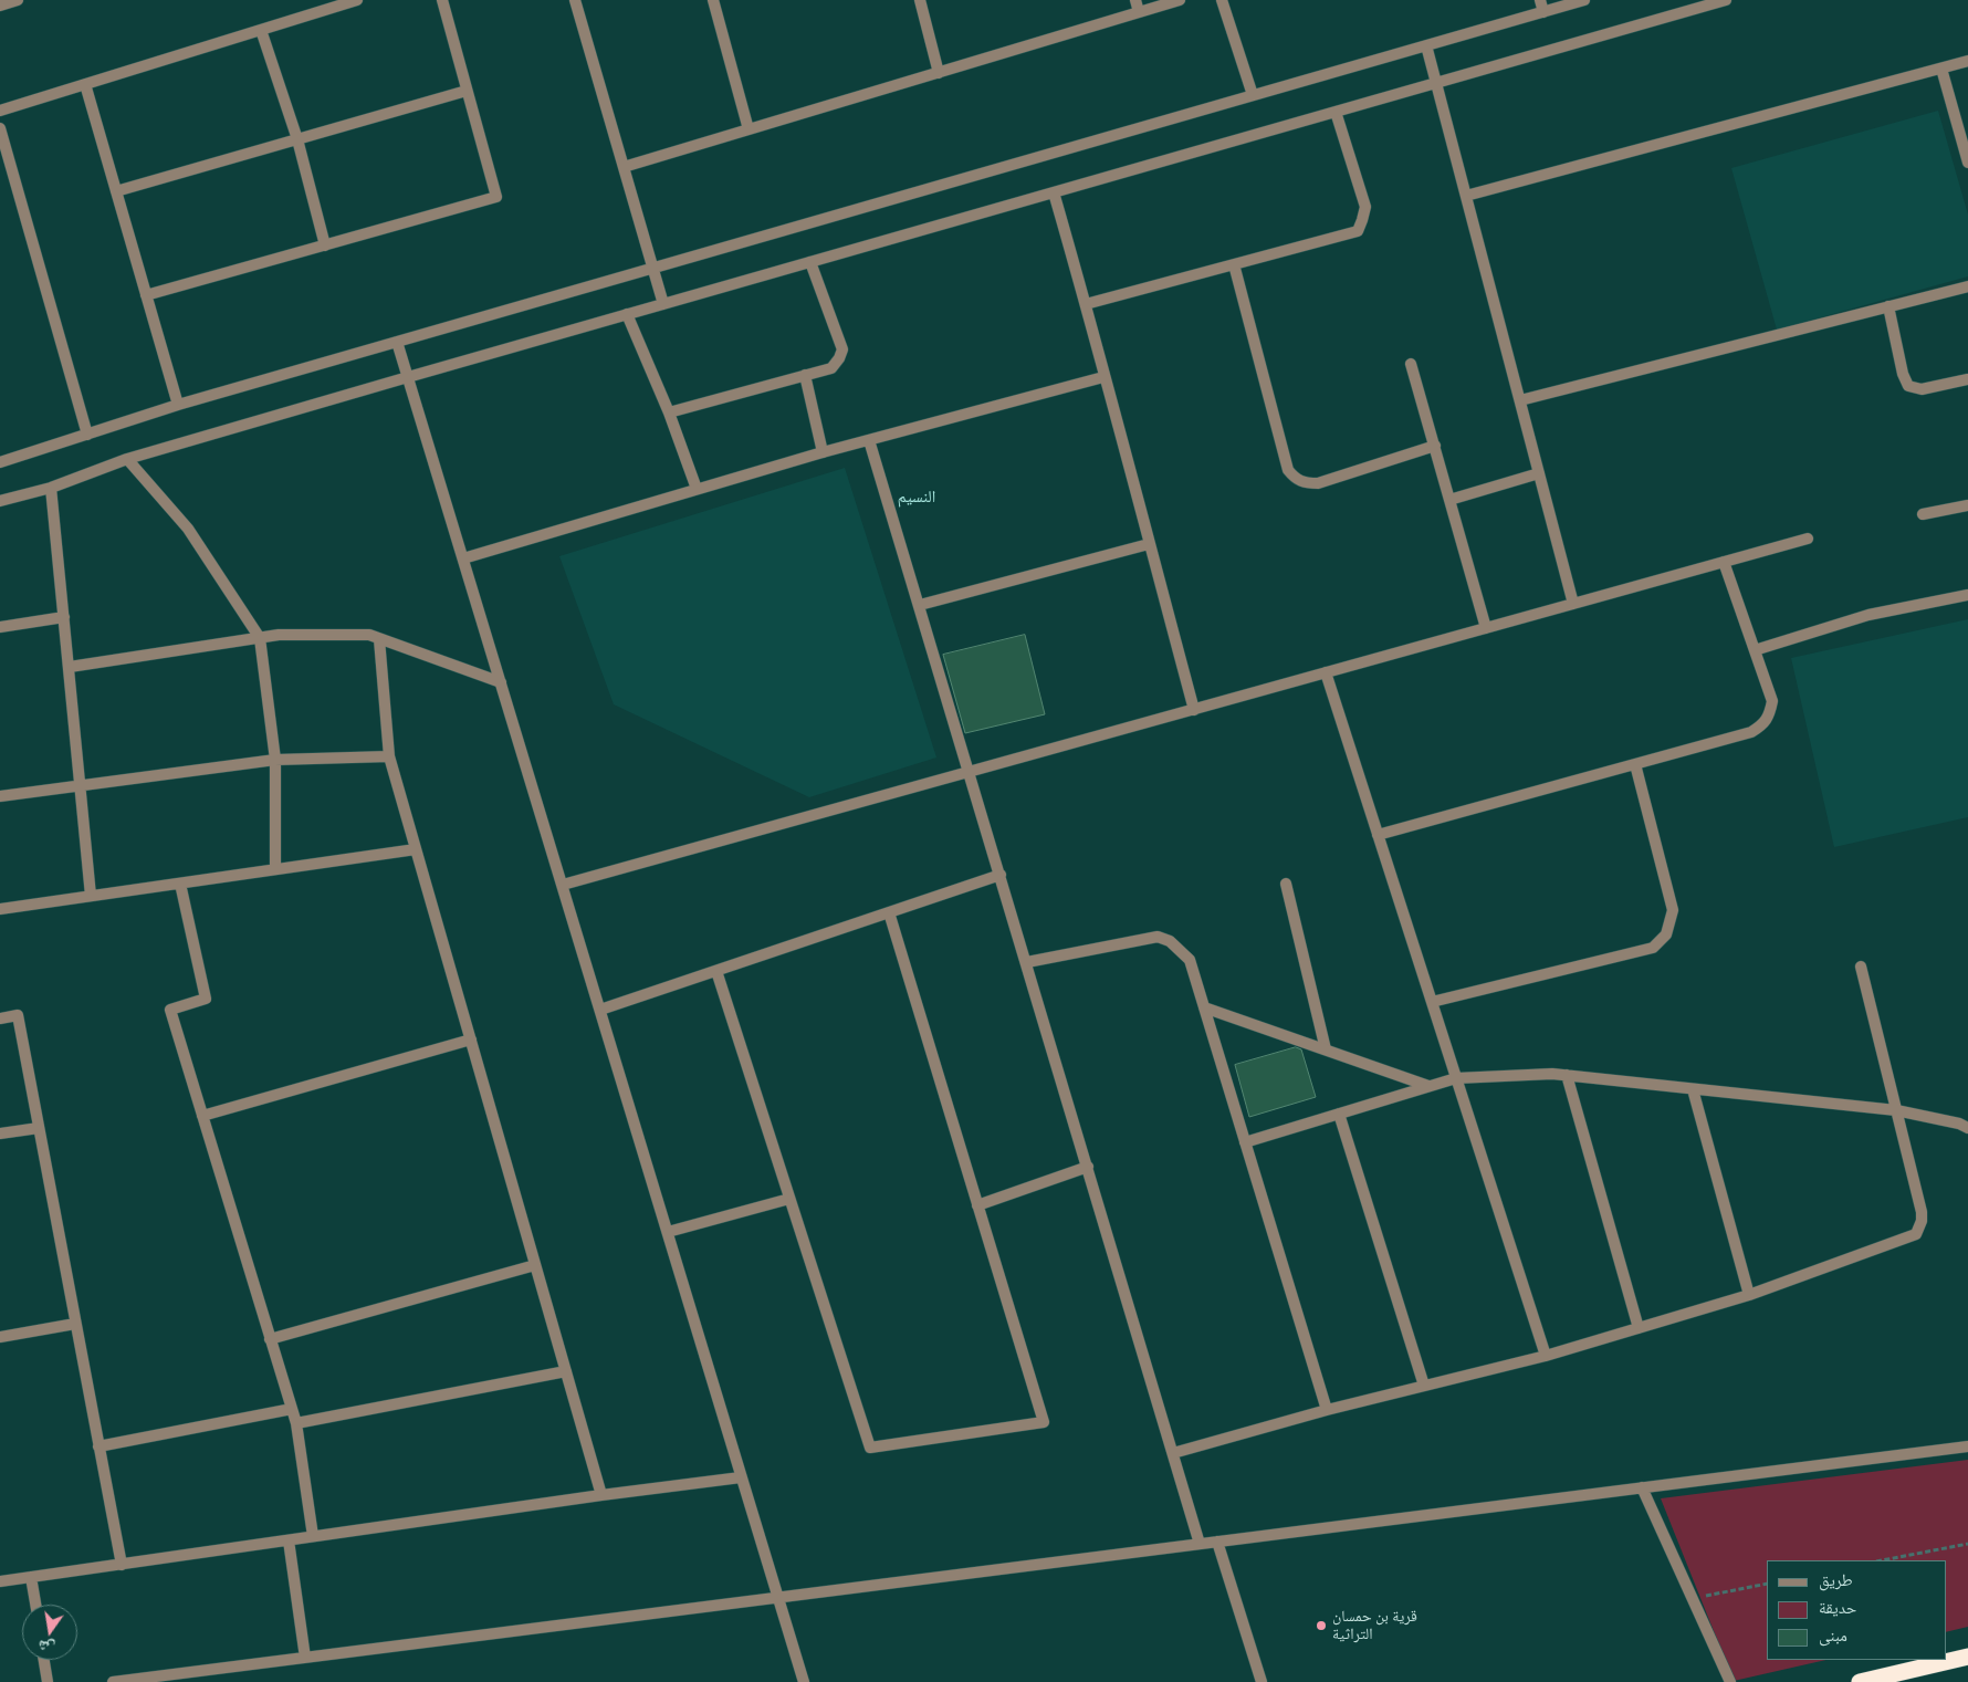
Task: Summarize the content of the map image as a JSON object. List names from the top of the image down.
{
  "districts": ["النسيم"],
  "places": ["قرية بن حمسان التراثية"],
  "legend": ["طريق", "حديقة", "مبنى"],
  "north": "bottom"
}
